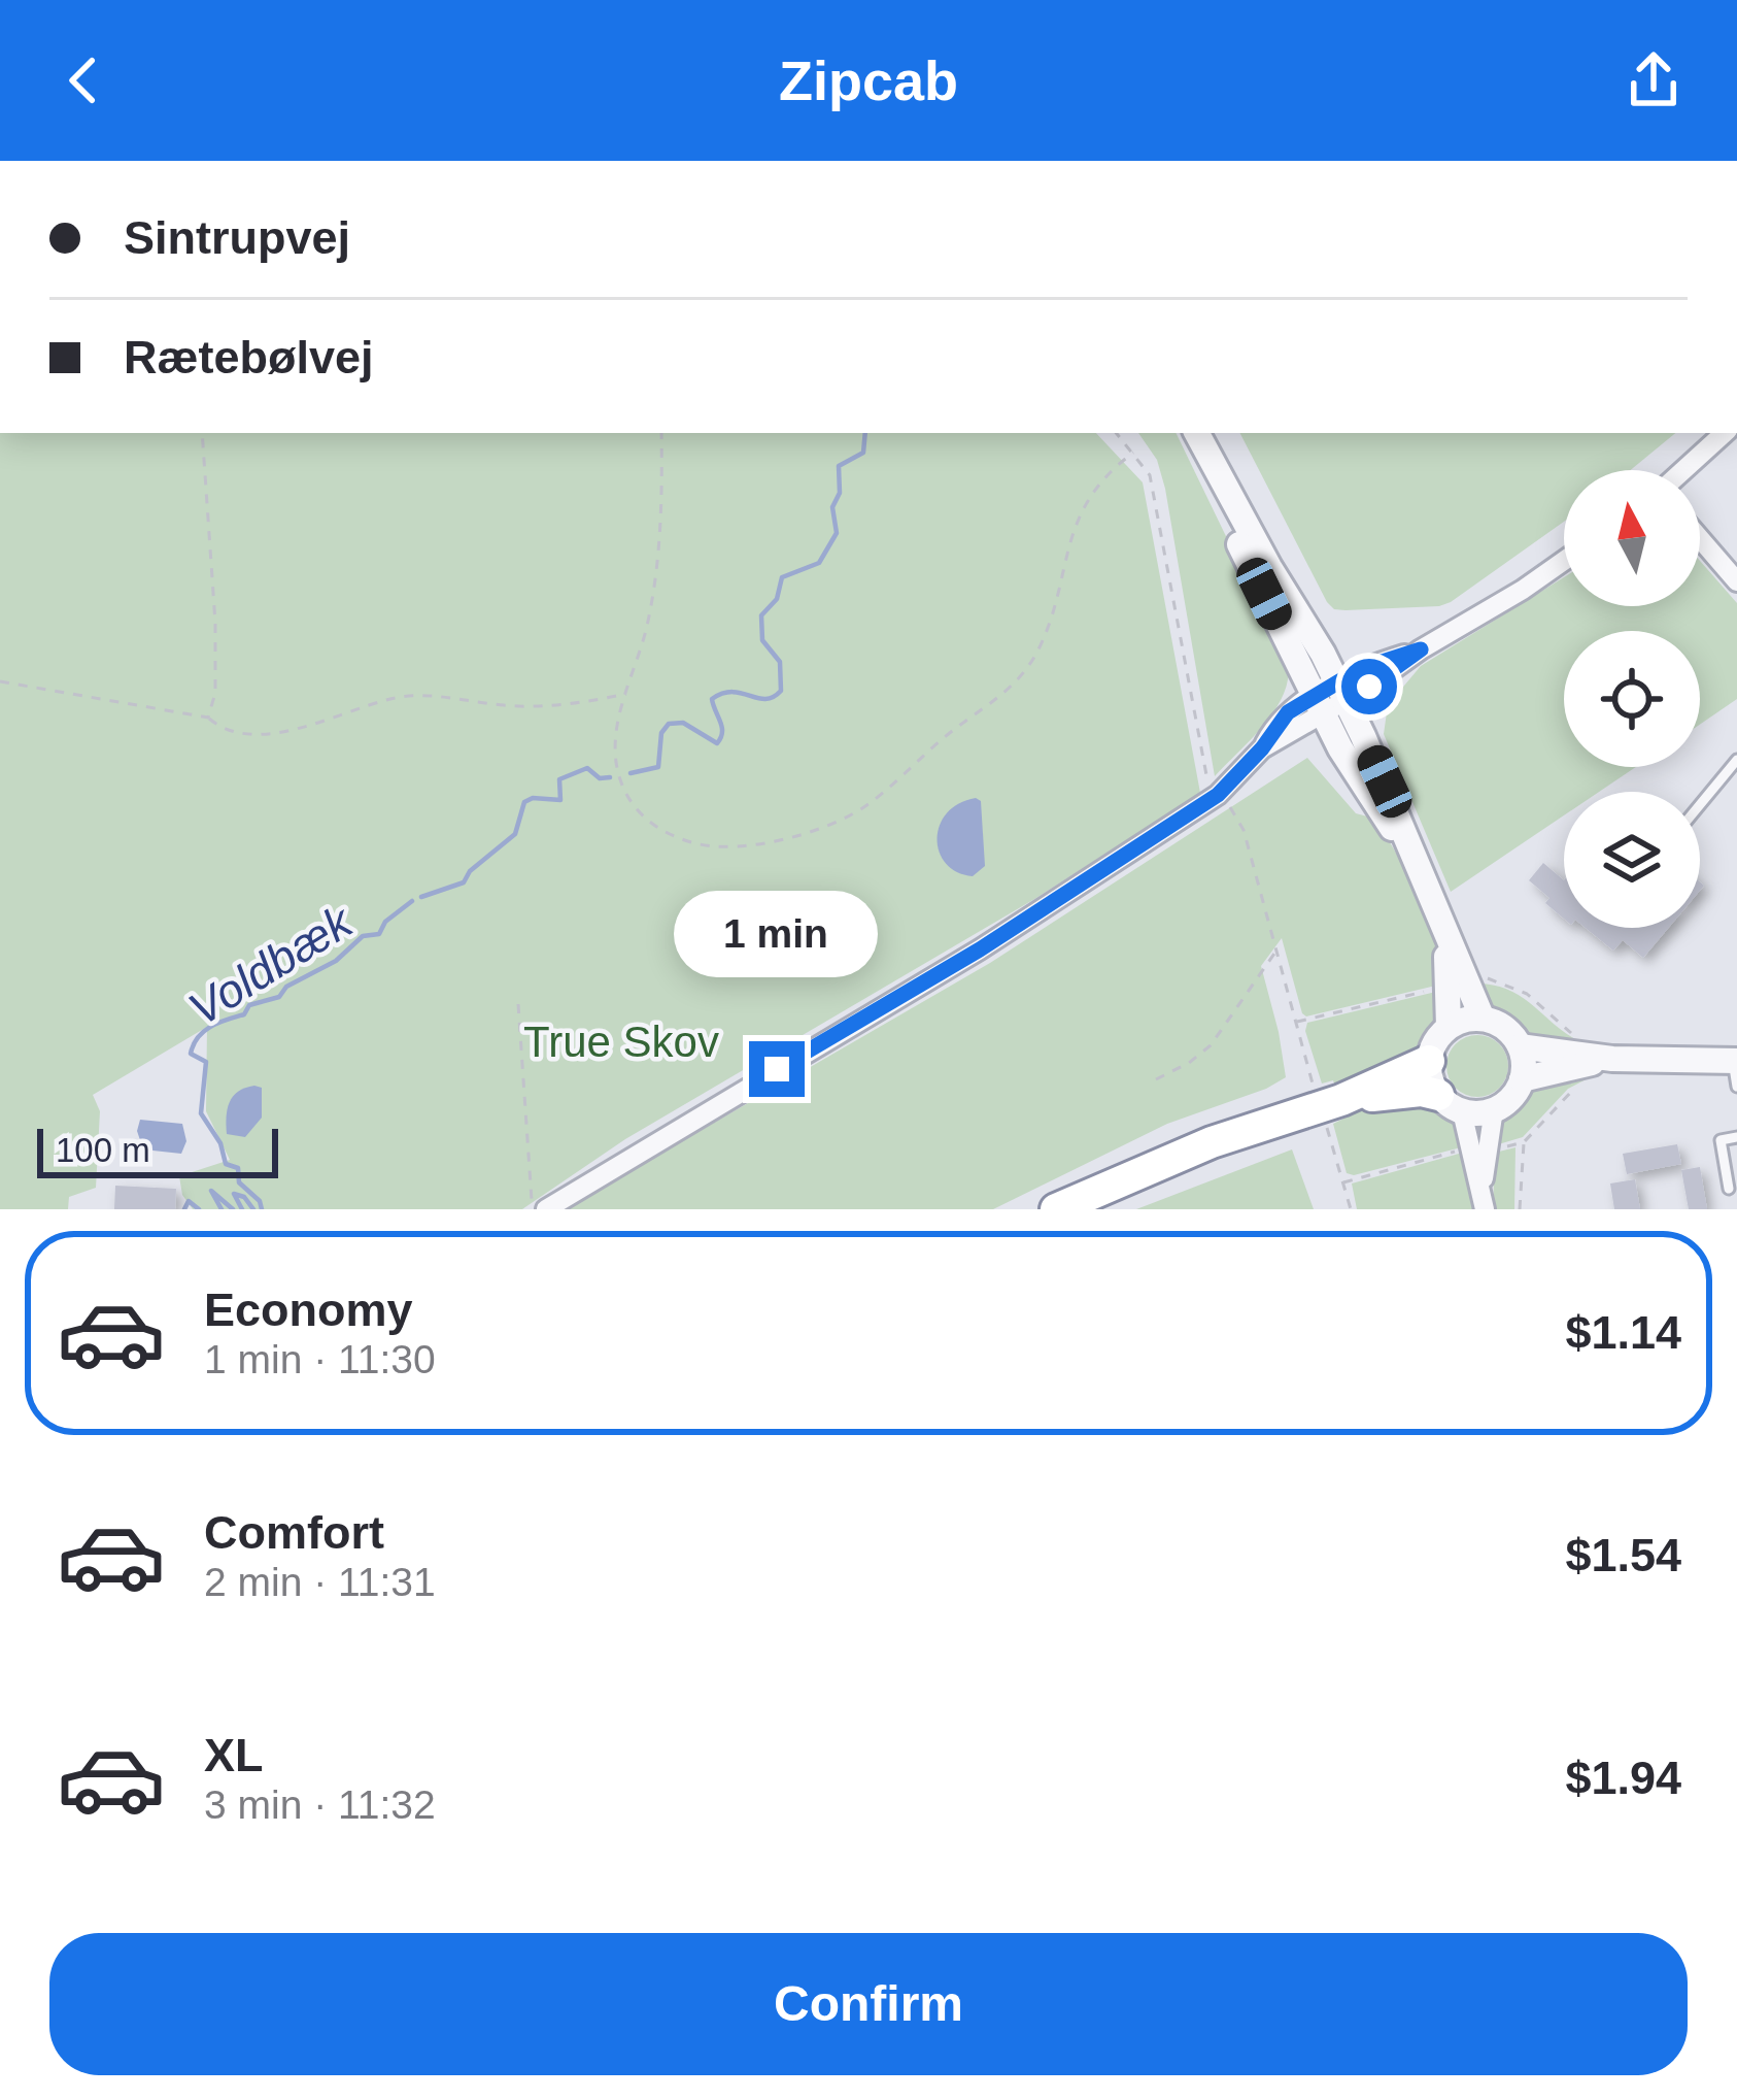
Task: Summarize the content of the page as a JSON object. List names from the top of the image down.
{
  "water": ["Voldbæk"],
  "parks": ["True Skov"],
  "scale_bar": "100 m",
  "north": "top",
  "page": {
    "header": "Zipcab",
    "banner": ["Sintrupvej", "Rætebølvej"],
    "bubble": "1 min",
    "scale": "100 m",
    "list": [
      {
        "name": "Economy",
        "note": "1 min · 11:30",
        "value": "$1.14"
      },
      {
        "name": "Comfort",
        "note": "2 min · 11:31",
        "value": "$1.54"
      },
      {
        "name": "XL",
        "note": "3 min · 11:32",
        "value": "$1.94"
      }
    ],
    "buttons": "Confirm"
  }
}
